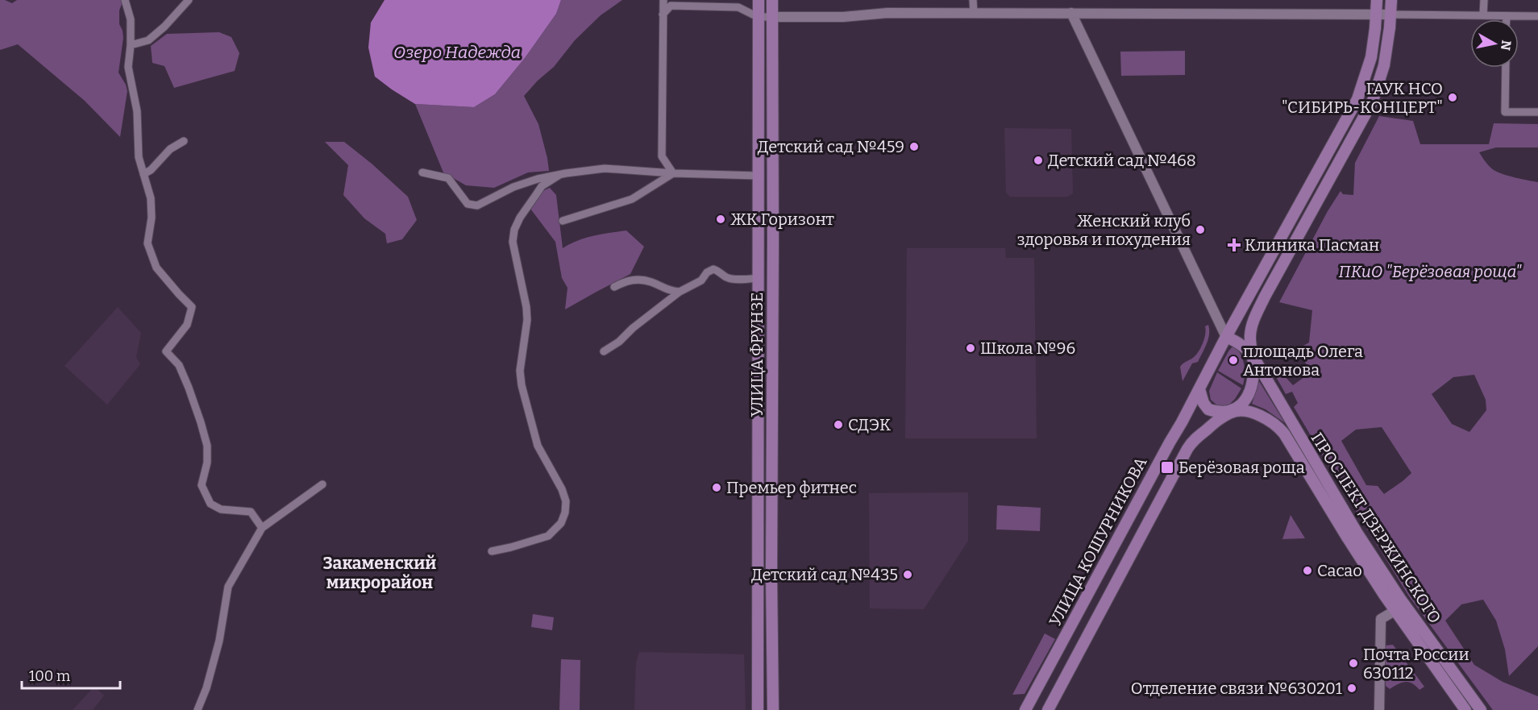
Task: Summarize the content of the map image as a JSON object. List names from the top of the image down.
{
  "streets": {
    "main road": ["УЛИЦА ФРУНЗЕ", "ПРОСПЕКТ ДЗЕРЖИНСКОГО", "УЛИЦА КОШУРНИКОВА"]
  },
  "districts": ["Закаменский микрорайон"],
  "water": ["Озеро Надежда"],
  "parks": ["ПКиО \"Берёзовая роща\""],
  "places": {
    "other": [
      "ГАУК НСО \"СИБИРЬ-КОНЦЕРТ\"",
      "Детский сад №459",
      "Детский сад №468",
      "ЖК Горизонт",
      "Женский клуб здоровья и похудения",
      "Школа №96",
      "площадь Олега Антонова",
      "СДЭК",
      "Премьер фитнес",
      "Cacao",
      "Детский сад №435",
      "Почта России 630112",
      "Отделение связи №630201"
    ],
    "health": ["Клиника Пасман"],
    "transit": ["Берёзовая роща"]
  },
  "scale_bar": "100 m",
  "north": "right"
}
